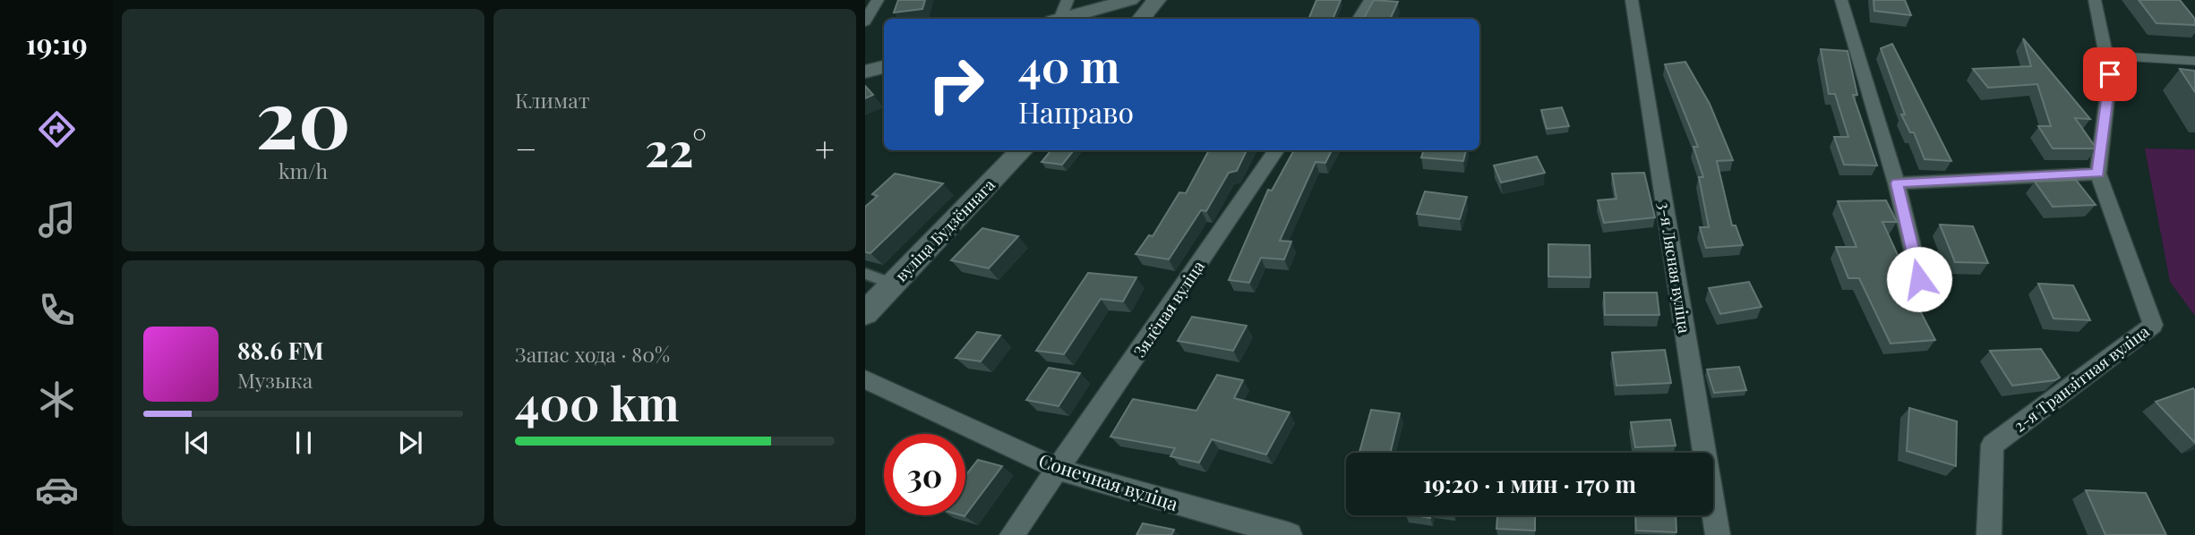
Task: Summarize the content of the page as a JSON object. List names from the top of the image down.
{
  "streets": {
    "street": [
      "вуліца Будзённага",
      "3-я Лясная вуліца",
      "Зялёная вуліца",
      "2-я Транзітная вуліца",
      "Сонечная вуліца"
    ]
  },
  "crossings": [
    ["Зялёная вуліца", "Сонечная вуліца"]
  ],
  "page": {
    "tabs": "19:19",
    "tile": [
      ["20", "km/h"],
      "Климат",
      ["Запас хода · 80%", "400 km"]
    ],
    "turn": ["40 m", "Направо"],
    "heat": ["−", "22°", "+"],
    "song": ["88.6 FM", "Музыка"],
    "limit": "30",
    "trip": "19:20 · 1 мин · 170 m"
  }
}
